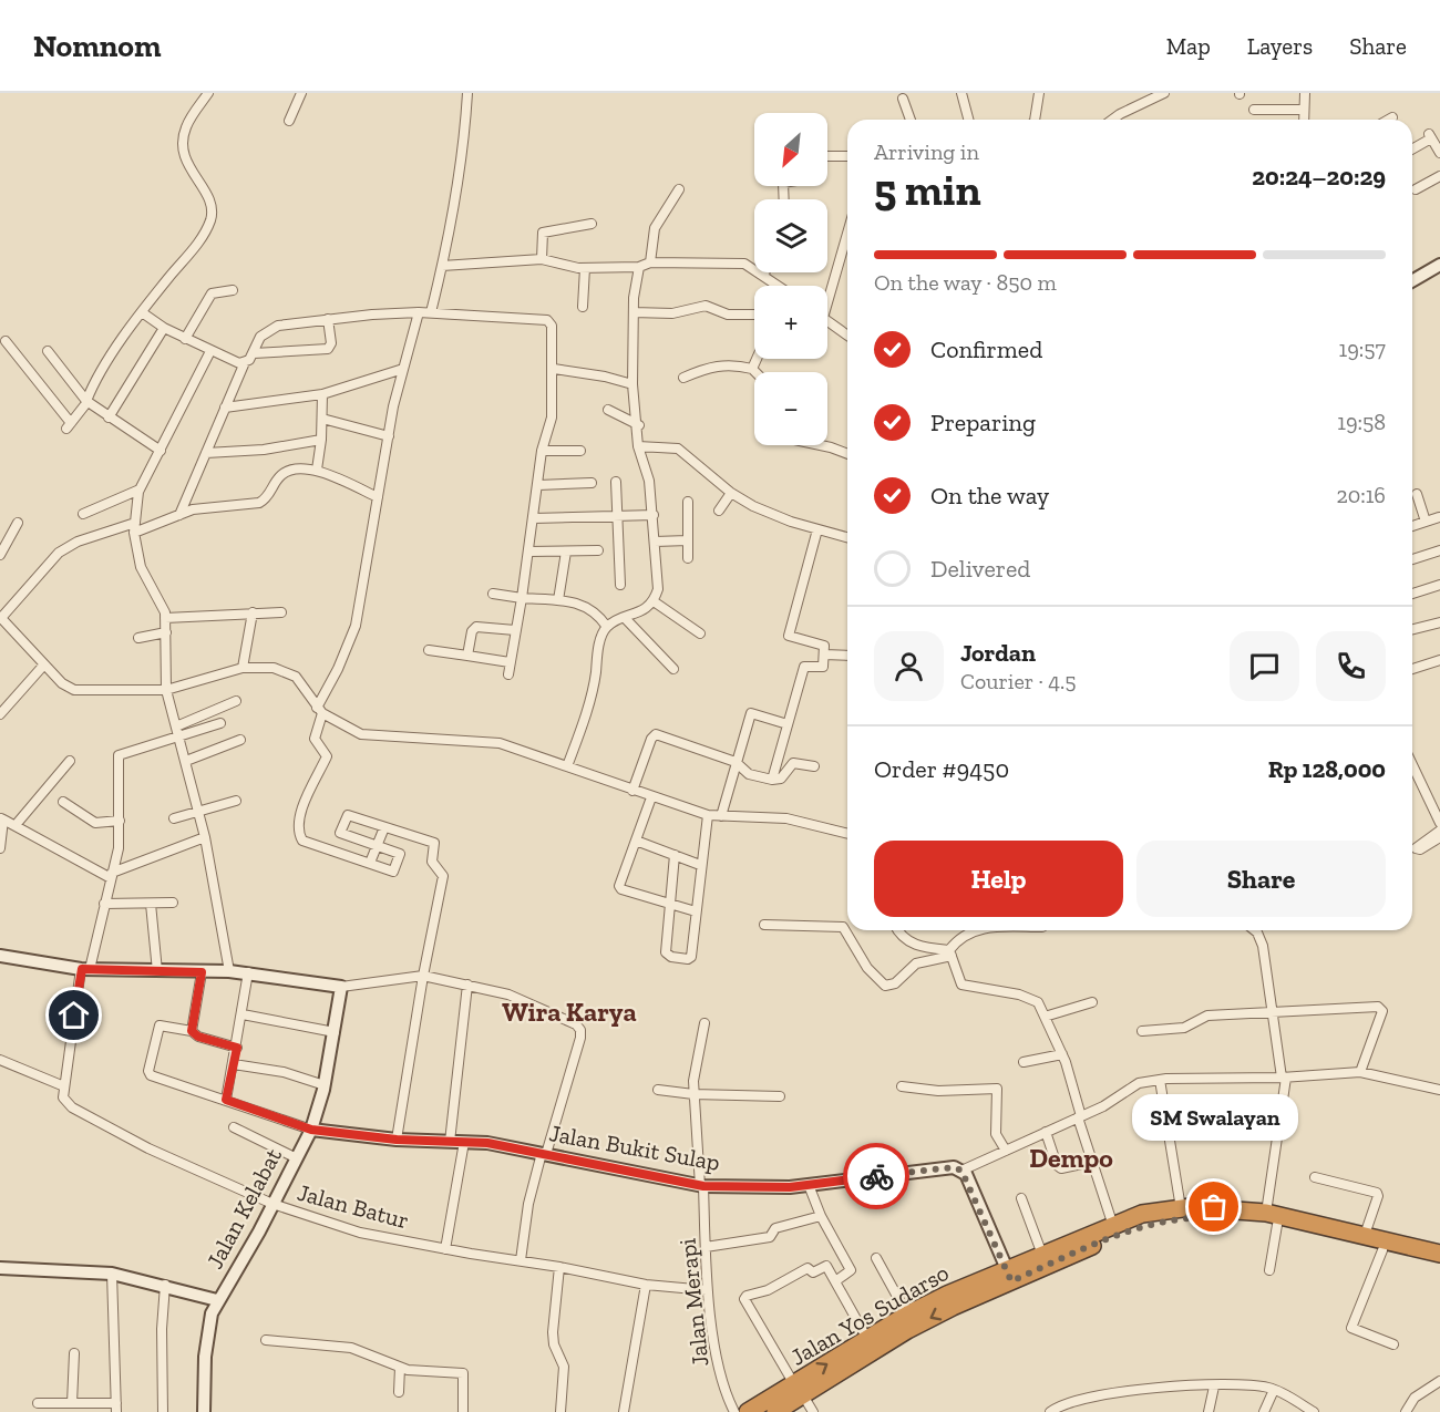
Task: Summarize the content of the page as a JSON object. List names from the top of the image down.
{
  "streets": {
    "highway": ["Jalan Yos Sudarso"],
    "street": [
      "Jalan Bukit Sulap",
      "Jalan Batur",
      "Jalan Kelabat",
      "Jalan Merapi"
    ]
  },
  "crossings": [
    ["Jalan Bukit Sulap", "Jalan Kelabat"],
    ["Jalan Bukit Sulap", "Jalan Merapi"],
    ["Jalan Batur", "Jalan Kelabat"],
    ["Jalan Batur", "Jalan Merapi"]
  ],
  "districts": ["Wira Karya", "Dempo"],
  "places": ["SM Swalayan"],
  "north": "bottom left",
  "page": {
    "header": "Nomnom",
    "nav": ["Map", "Layers", "Share"],
    "map_buttons": ["+", "−"],
    "heading": ["5 min", "Arriving in", "20:24–20:29"],
    "panel": [
      "Jordan",
      "Courier · 4.5",
      "Order #9450",
      "Rp 128,000"
    ],
    "bar": "On the way · 850 m",
    "list": [
      ["Confirmed", "19:57"],
      ["Preparing", "19:58"],
      ["On the way", "20:16"],
      "Delivered"
    ],
    "buttons": ["Help", "Share"],
    "bubble": "SM Swalayan"
  }
}
